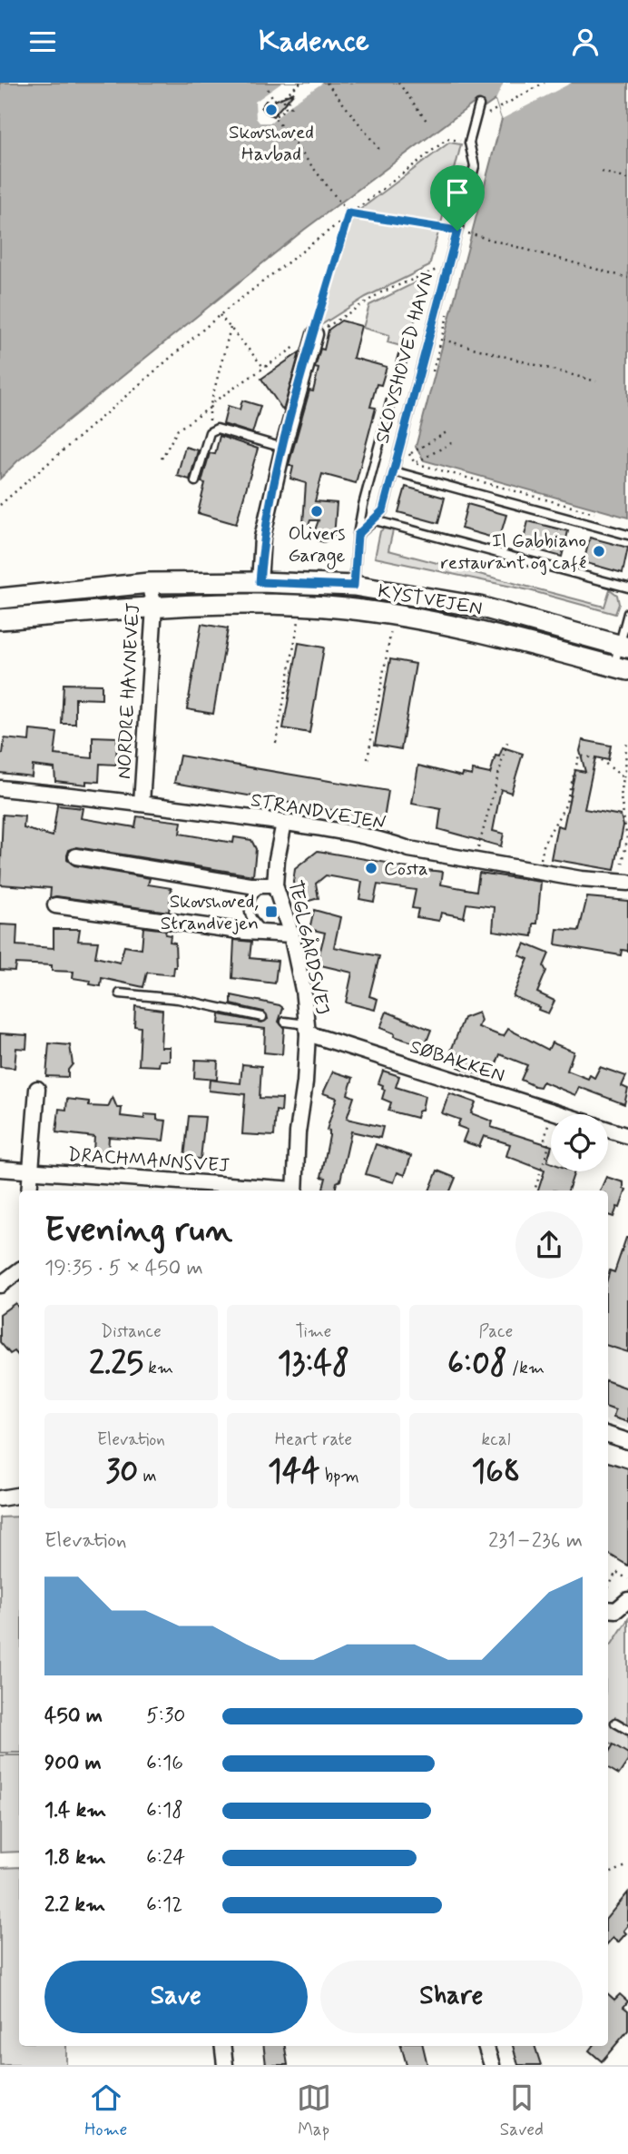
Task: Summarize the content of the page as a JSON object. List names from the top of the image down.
{
  "streets": {
    "main road": ["KYSTVEJEN"],
    "street": [
      "NORDRE HAVNEVEJ",
      "STRANDVEJEN",
      "TEGLGÅRDSVEJ",
      "SØBAKKEN",
      "DRACHMANNSVEJ"
    ],
    "lane": ["SKOVSHOVED HAVN"]
  },
  "crossings": [
    ["KYSTVEJEN", "NORDRE HAVNEVEJ"],
    ["NORDRE HAVNEVEJ", "STRANDVEJEN"],
    ["STRANDVEJEN", "TEGLGÅRDSVEJ"],
    ["TEGLGÅRDSVEJ", "SØBAKKEN"]
  ],
  "places": {
    "other": [
      "Skovshoved Havbad",
      "Olivers Garage",
      "Il Gabbiano restaurant og café",
      "Costa"
    ],
    "transit": ["Skovshoved, Strandvejen"]
  },
  "page": {
    "header": "Kadence",
    "heading": ["Evening run", "19:35 · 5 × 450 m"],
    "stats": [
      ["Distance", "2.25 km"],
      ["Time", "13:48"],
      ["Pace", "6:08 /km"],
      ["Elevation", "30 m"],
      ["Heart rate", "144 bpm"],
      ["kcal", "168"]
    ],
    "chart": ["Elevation", "231–236 m"],
    "list": [
      {
        "name": "450 m",
        "note": "5:30"
      },
      {
        "name": "900 m",
        "note": "6:16"
      },
      {
        "name": "1.4 km",
        "note": "6:18"
      },
      {
        "name": "1.8 km",
        "note": "6:24"
      },
      {
        "name": "2.2 km",
        "note": "6:12"
      }
    ],
    "buttons": ["Save", "Share"],
    "tabs": ["Home", "Map", "Saved"]
  }
}
